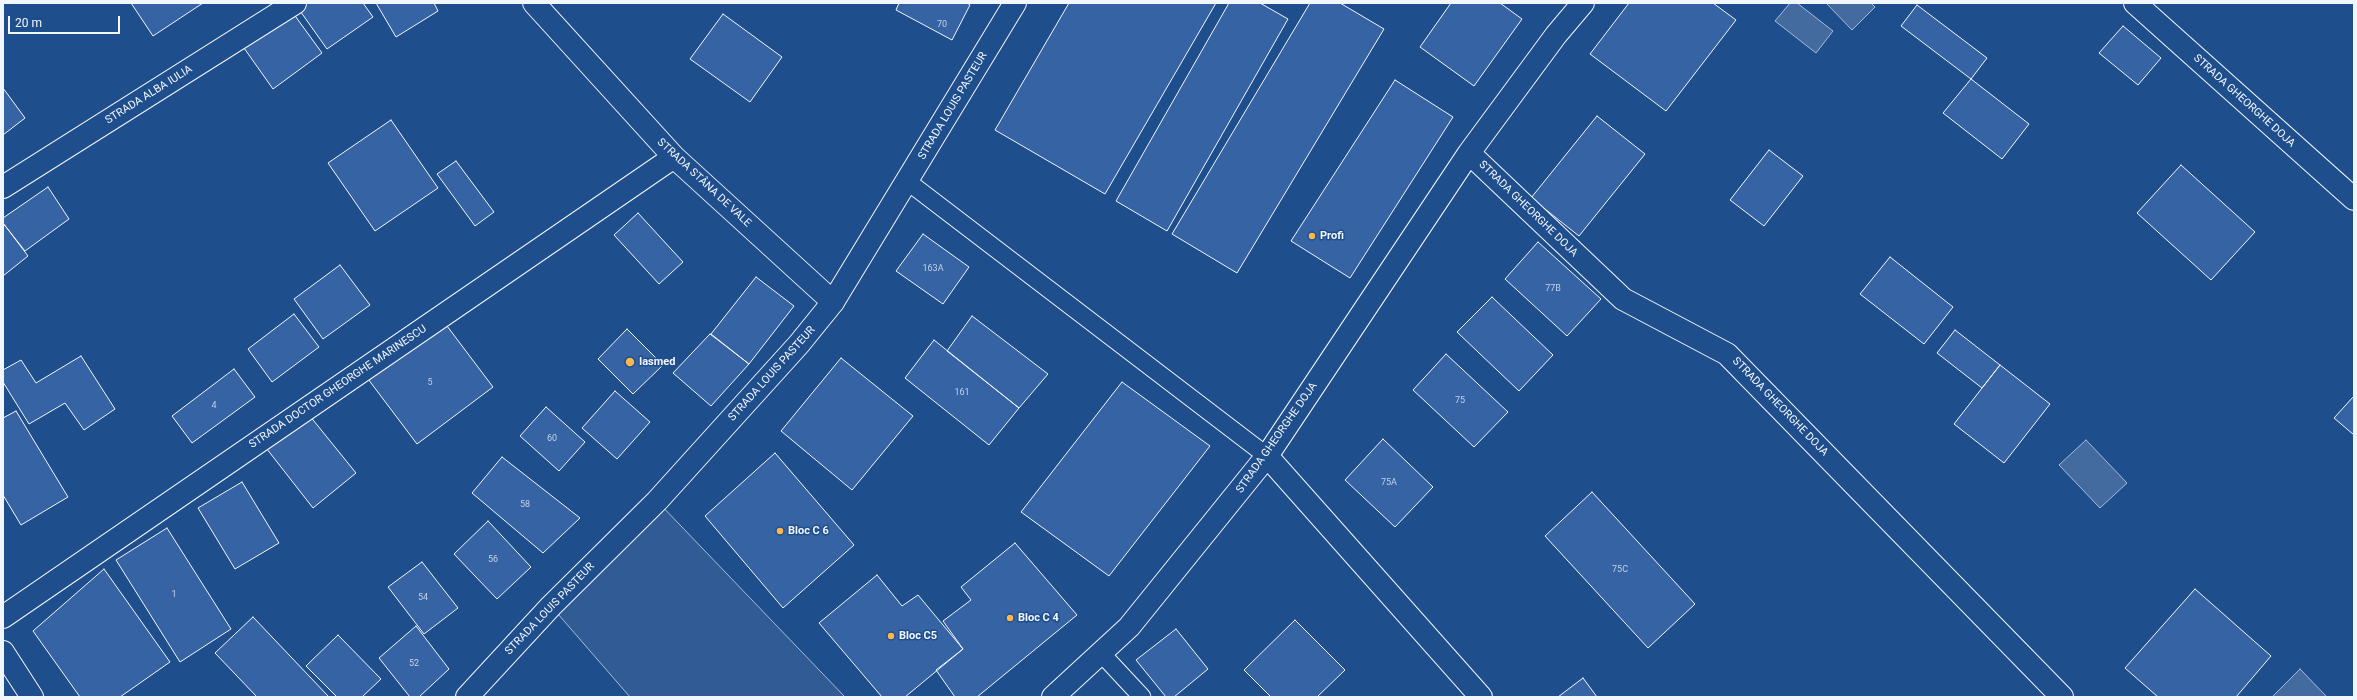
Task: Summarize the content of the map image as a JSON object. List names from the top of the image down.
{
  "streets": {
    "street": [
      "STRADA ALBA IULIA",
      "STRADA GHEORGHE DOJA",
      "STRADA LOUIS PASTEUR",
      "STRADA STÂNA DE VALE",
      "STRADA DOCTOR GHEORGHE MARINESCU"
    ]
  },
  "crossings": [
    ["STRADA LOUIS PASTEUR", "STRADA STÂNA DE VALE"],
    ["STRADA STÂNA DE VALE", "STRADA DOCTOR GHEORGHE MARINESCU"]
  ],
  "places": [
    "Profi",
    "Iasmed",
    "Bloc C 6",
    "Bloc C 4",
    "Bloc C5"
  ],
  "house_numbers": [
    "70",
    "163A",
    "77B",
    "5",
    "161",
    "75",
    "4",
    "60",
    "75A",
    "58",
    "56",
    "75C",
    "1",
    "54",
    "52"
  ],
  "scale_bar": "20 m"
}
